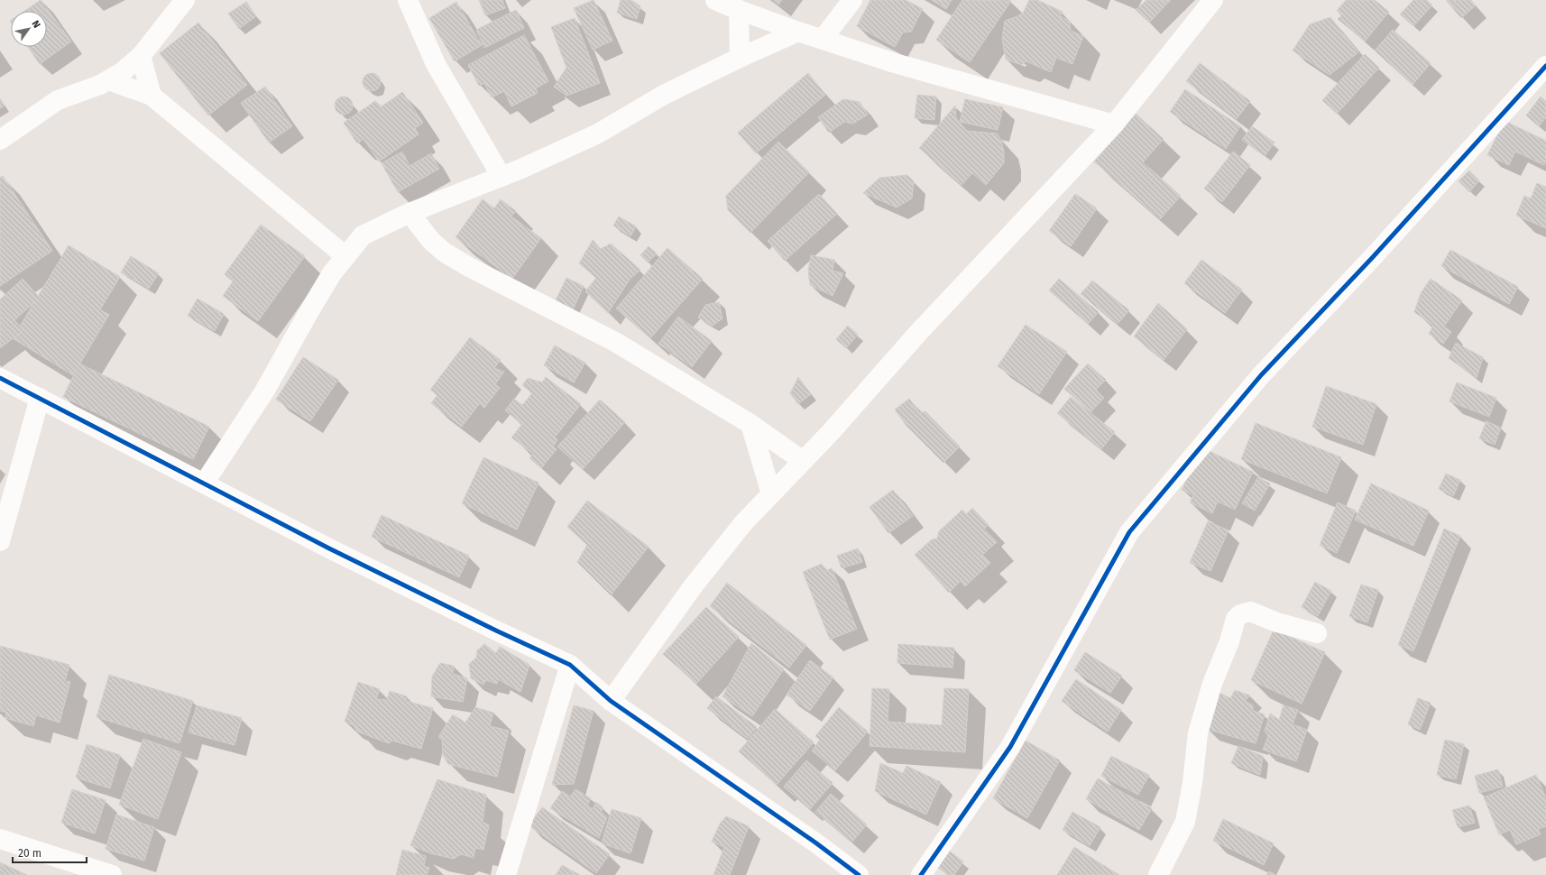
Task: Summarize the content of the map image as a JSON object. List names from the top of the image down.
{
  "scale_bar": "20 m",
  "north": "top right"
}
